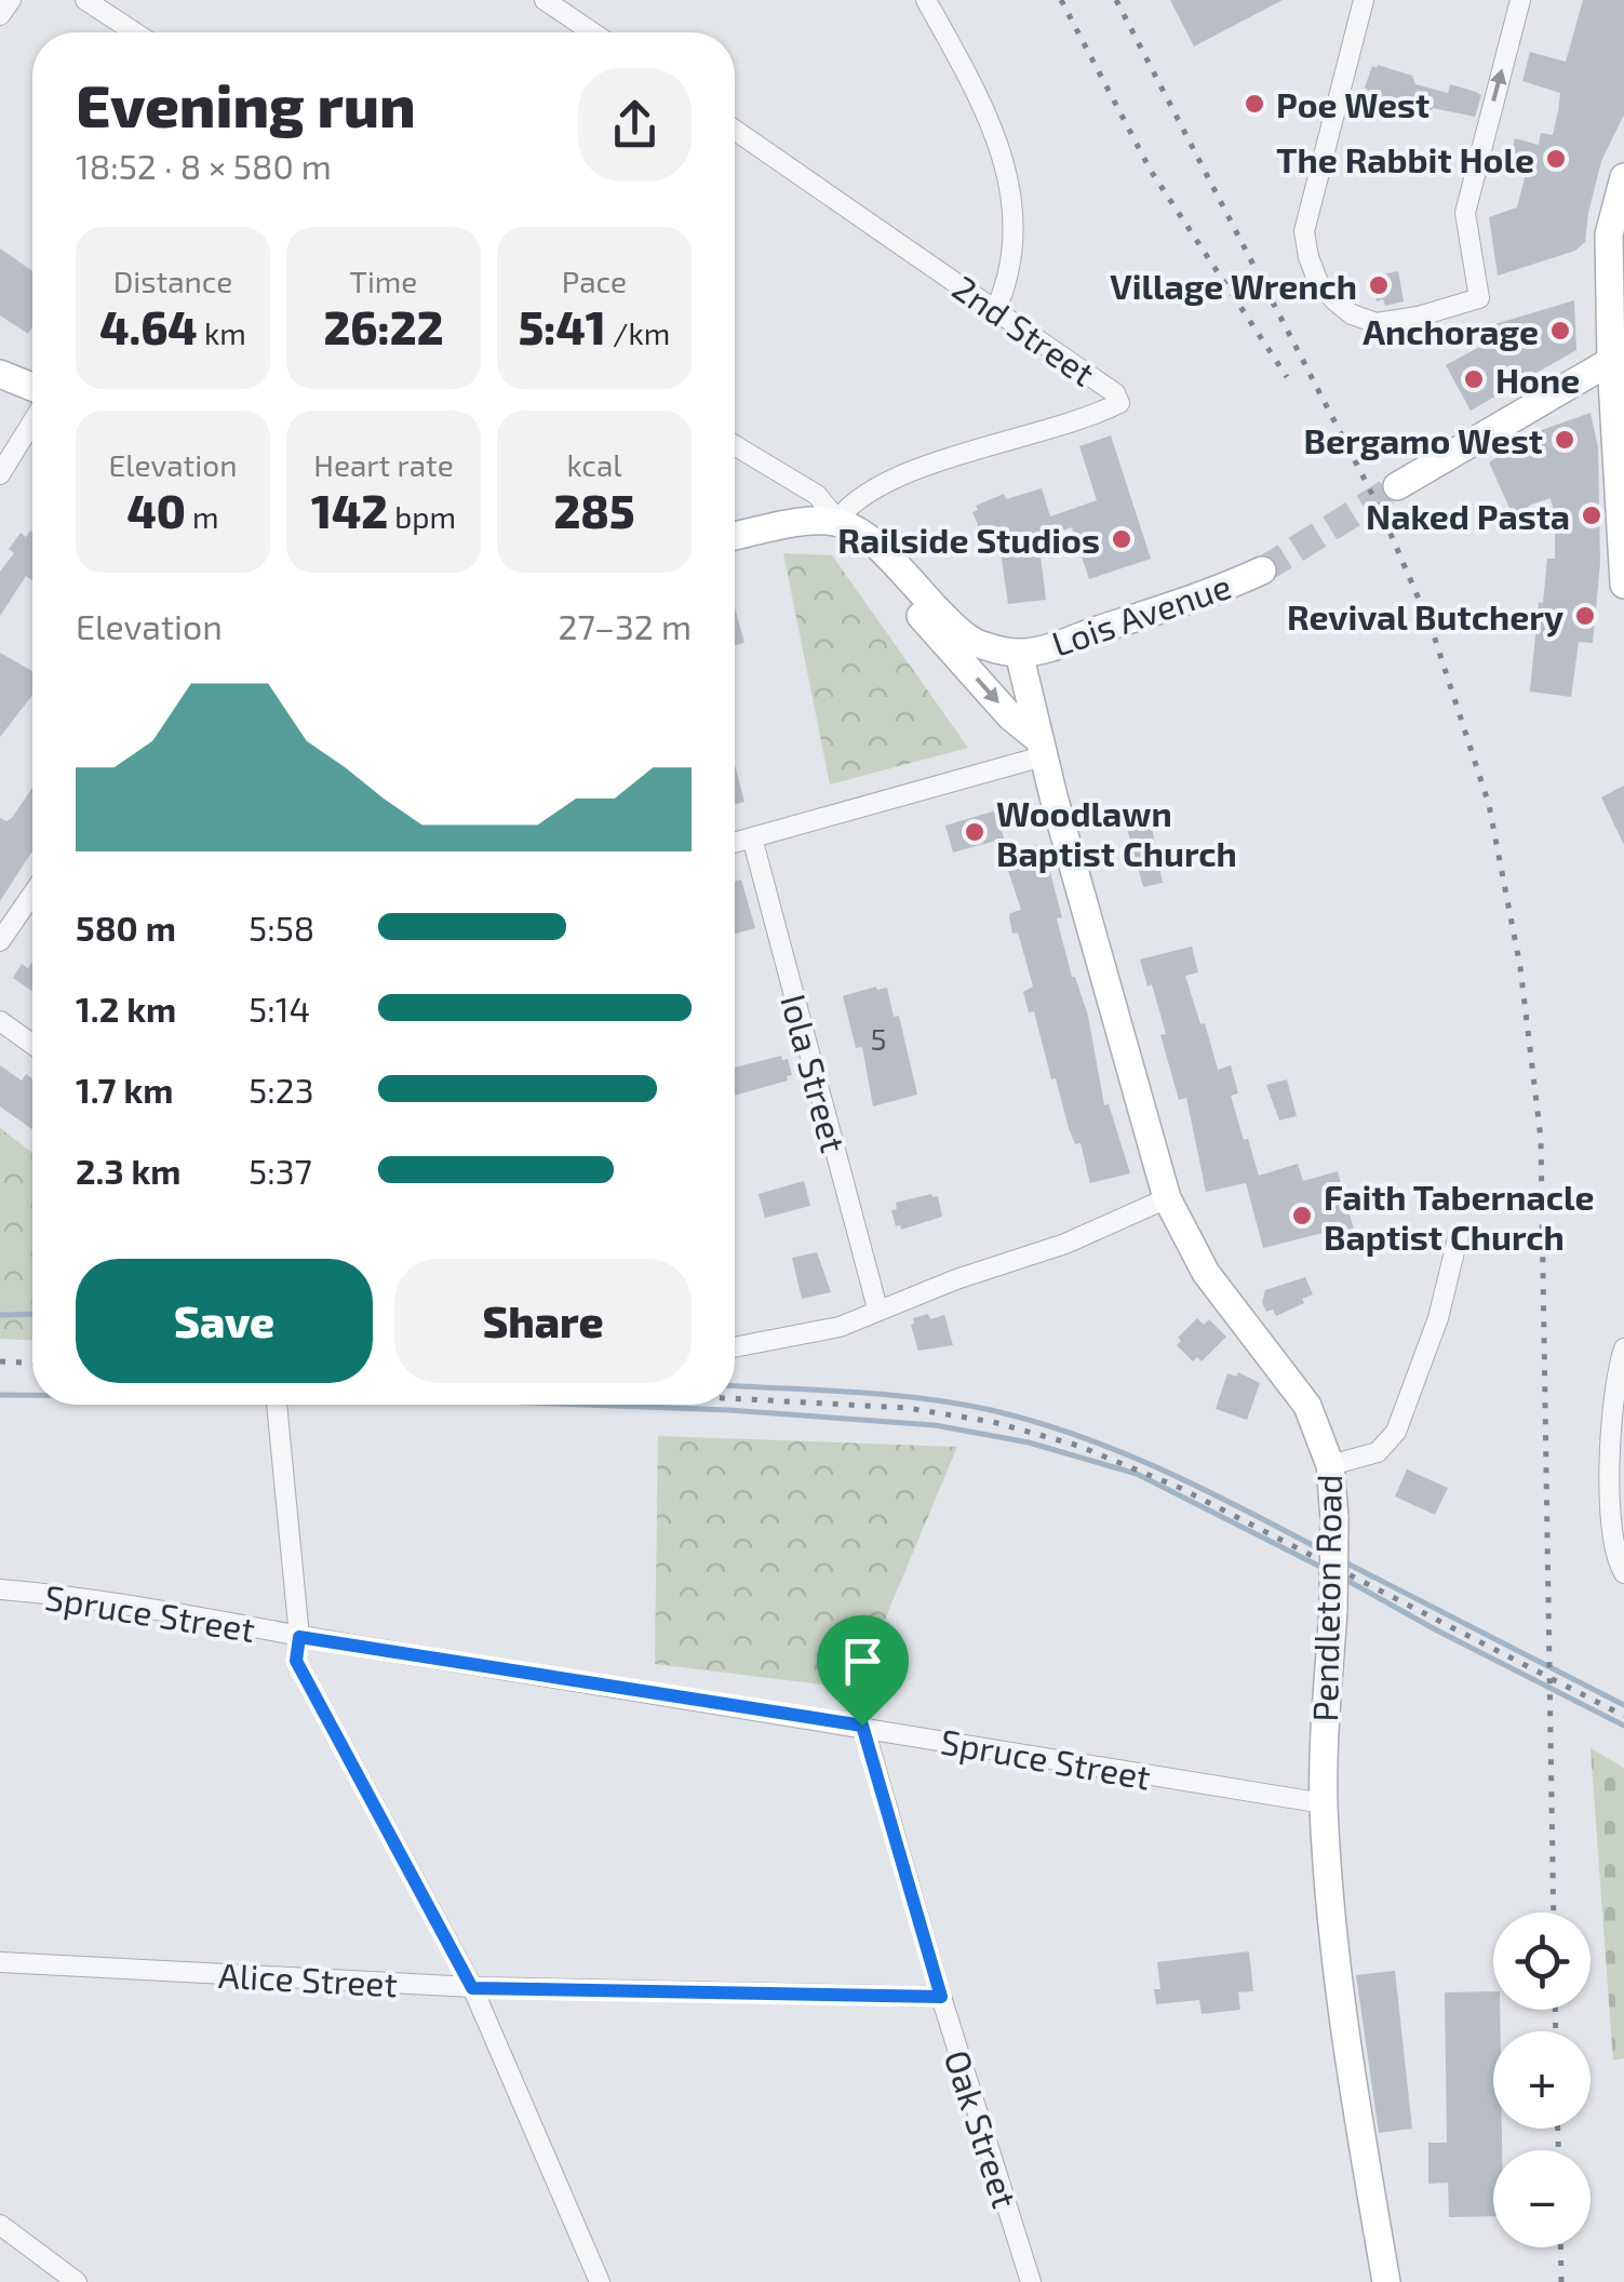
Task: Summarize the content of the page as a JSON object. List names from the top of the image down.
{
  "streets": {
    "street": [
      "2nd Street",
      "Lois Avenue",
      "Iola Street",
      "Pendleton Road",
      "Spruce Street",
      "Alice Street",
      "Oak Street"
    ]
  },
  "crossings": [
    ["Lois Avenue", "Pendleton Road"],
    ["Pendleton Road", "Spruce Street"],
    ["Spruce Street", "Oak Street"],
    ["Alice Street", "Oak Street"]
  ],
  "places": [
    "Poe West",
    "The Rabbit Hole",
    "Village Wrench",
    "Anchorage",
    "Hone",
    "Bergamo West",
    "Naked Pasta",
    "Railside Studios",
    "Revival Butchery",
    "Woodlawn Baptist Church",
    "Faith Tabernacle Baptist Church"
  ],
  "house_numbers": ["5"],
  "page": {
    "heading": ["Evening run", "18:52 · 8 × 580 m"],
    "stats": [
      ["Distance", "4.64 km"],
      ["Time", "26:22"],
      ["Pace", "5:41 /km"],
      ["Elevation", "40 m"],
      ["Heart rate", "142 bpm"],
      ["kcal", "285"]
    ],
    "chart": ["Elevation", "27–32 m"],
    "list": [
      {
        "name": "580 m",
        "note": "5:58"
      },
      {
        "name": "1.2 km",
        "note": "5:14"
      },
      {
        "name": "1.7 km",
        "note": "5:23"
      },
      {
        "name": "2.3 km",
        "note": "5:37"
      }
    ],
    "buttons": ["Save", "Share"],
    "map_buttons": ["+", "−"]
  }
}
